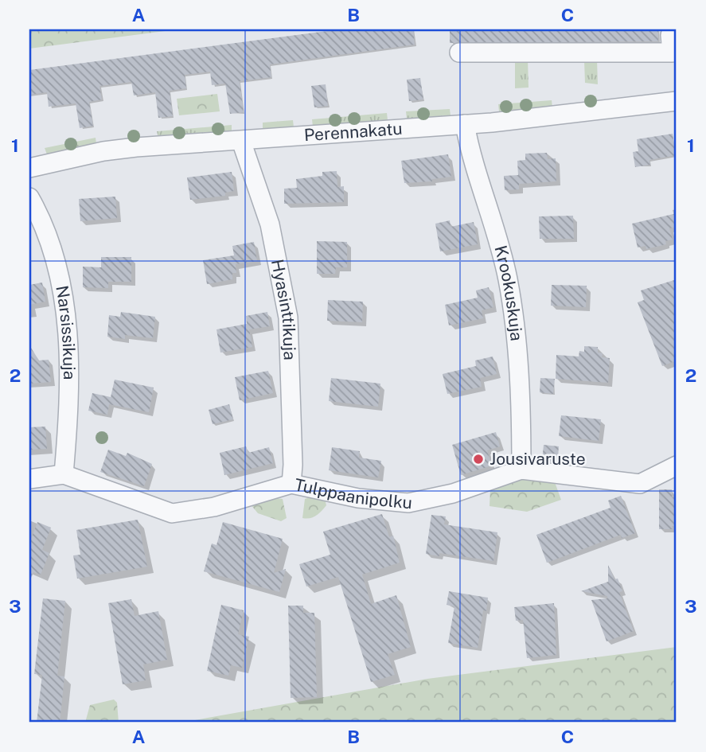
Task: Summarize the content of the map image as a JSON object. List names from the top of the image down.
{
  "streets": {
    "street": [
      "Perennakatu",
      "Krookuskuja",
      "Hyasinttikuja",
      "Narsissikuja",
      "Tulppaanipolku"
    ]
  },
  "crossings": [
    ["Perennakatu", "Krookuskuja"],
    ["Perennakatu", "Hyasinttikuja"],
    ["Krookuskuja", "Tulppaanipolku"],
    ["Hyasinttikuja", "Tulppaanipolku"],
    ["Narsissikuja", "Tulppaanipolku"]
  ],
  "places": ["Jousivaruste"],
  "grid": {
    "columns": ["A", "B", "C"],
    "rows": ["1", "2", "3"]
  }
}
